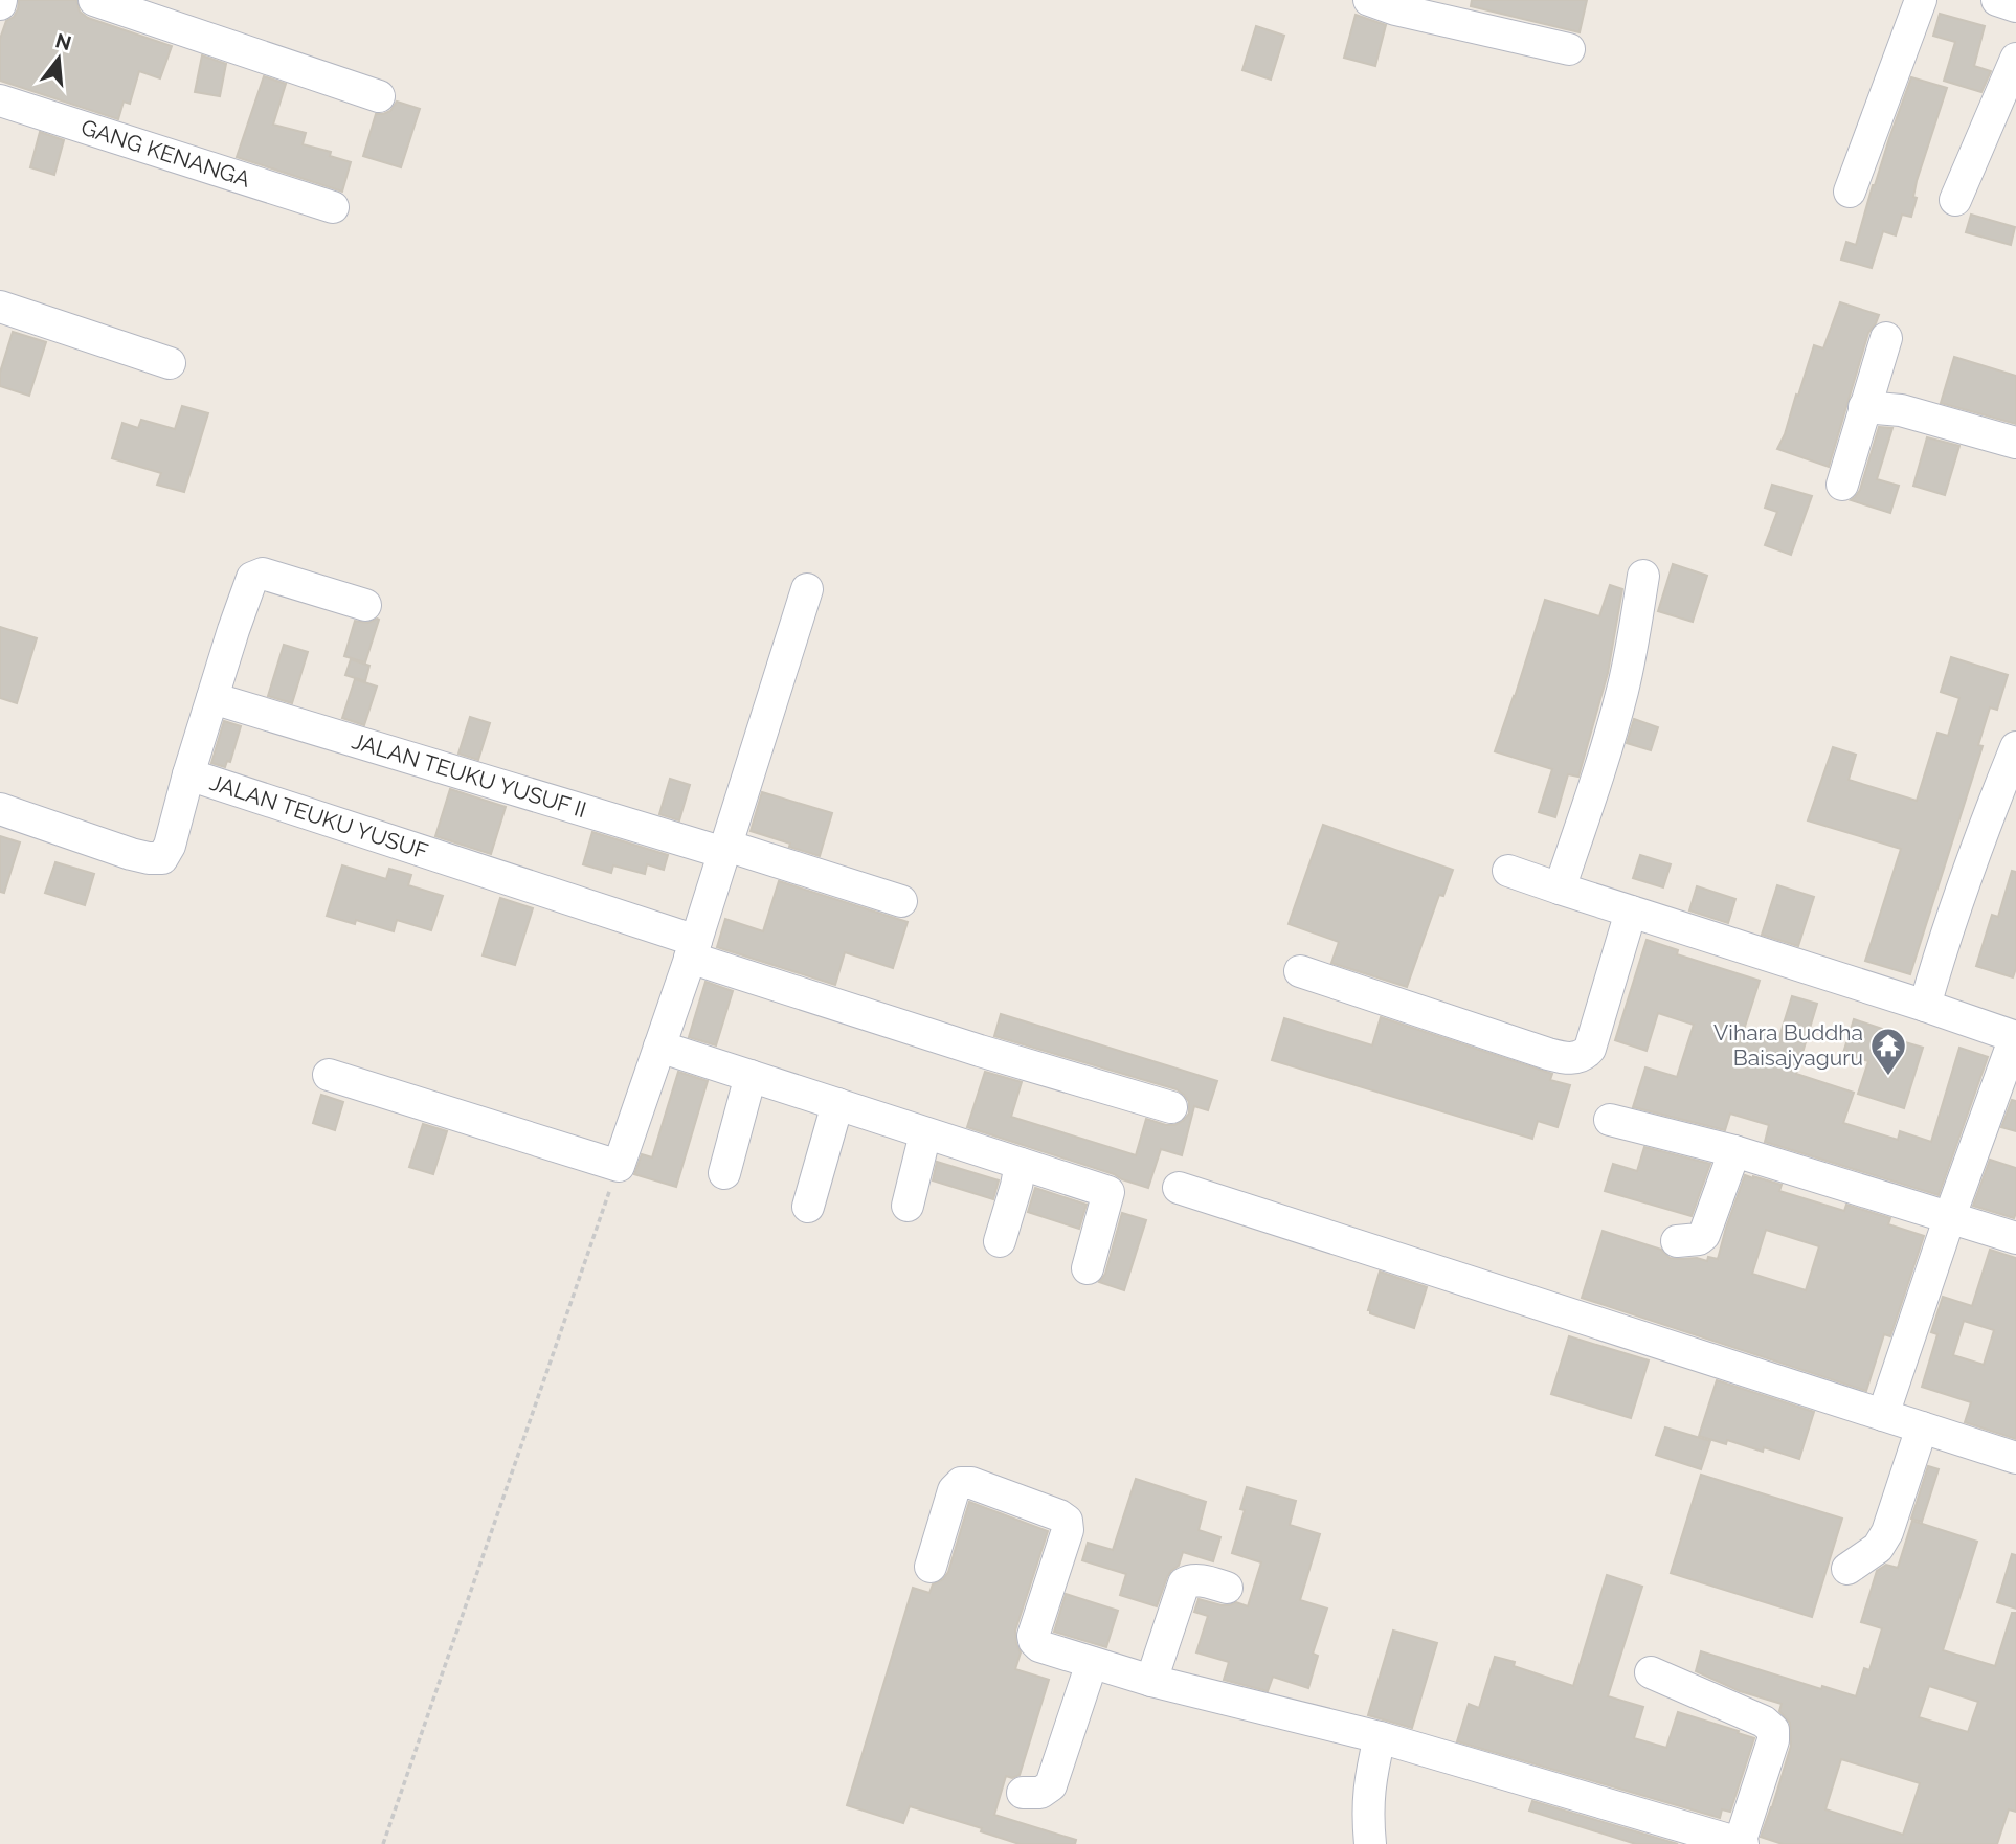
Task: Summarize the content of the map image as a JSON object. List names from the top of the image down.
{
  "streets": {
    "street": ["GANG KENANGA", "JALAN TEUKU YUSUF II", "JALAN TEUKU YUSUF"]
  },
  "places": {
    "temple": ["Vihara Buddha Baisajyaguru"]
  },
  "north": "top"
}
